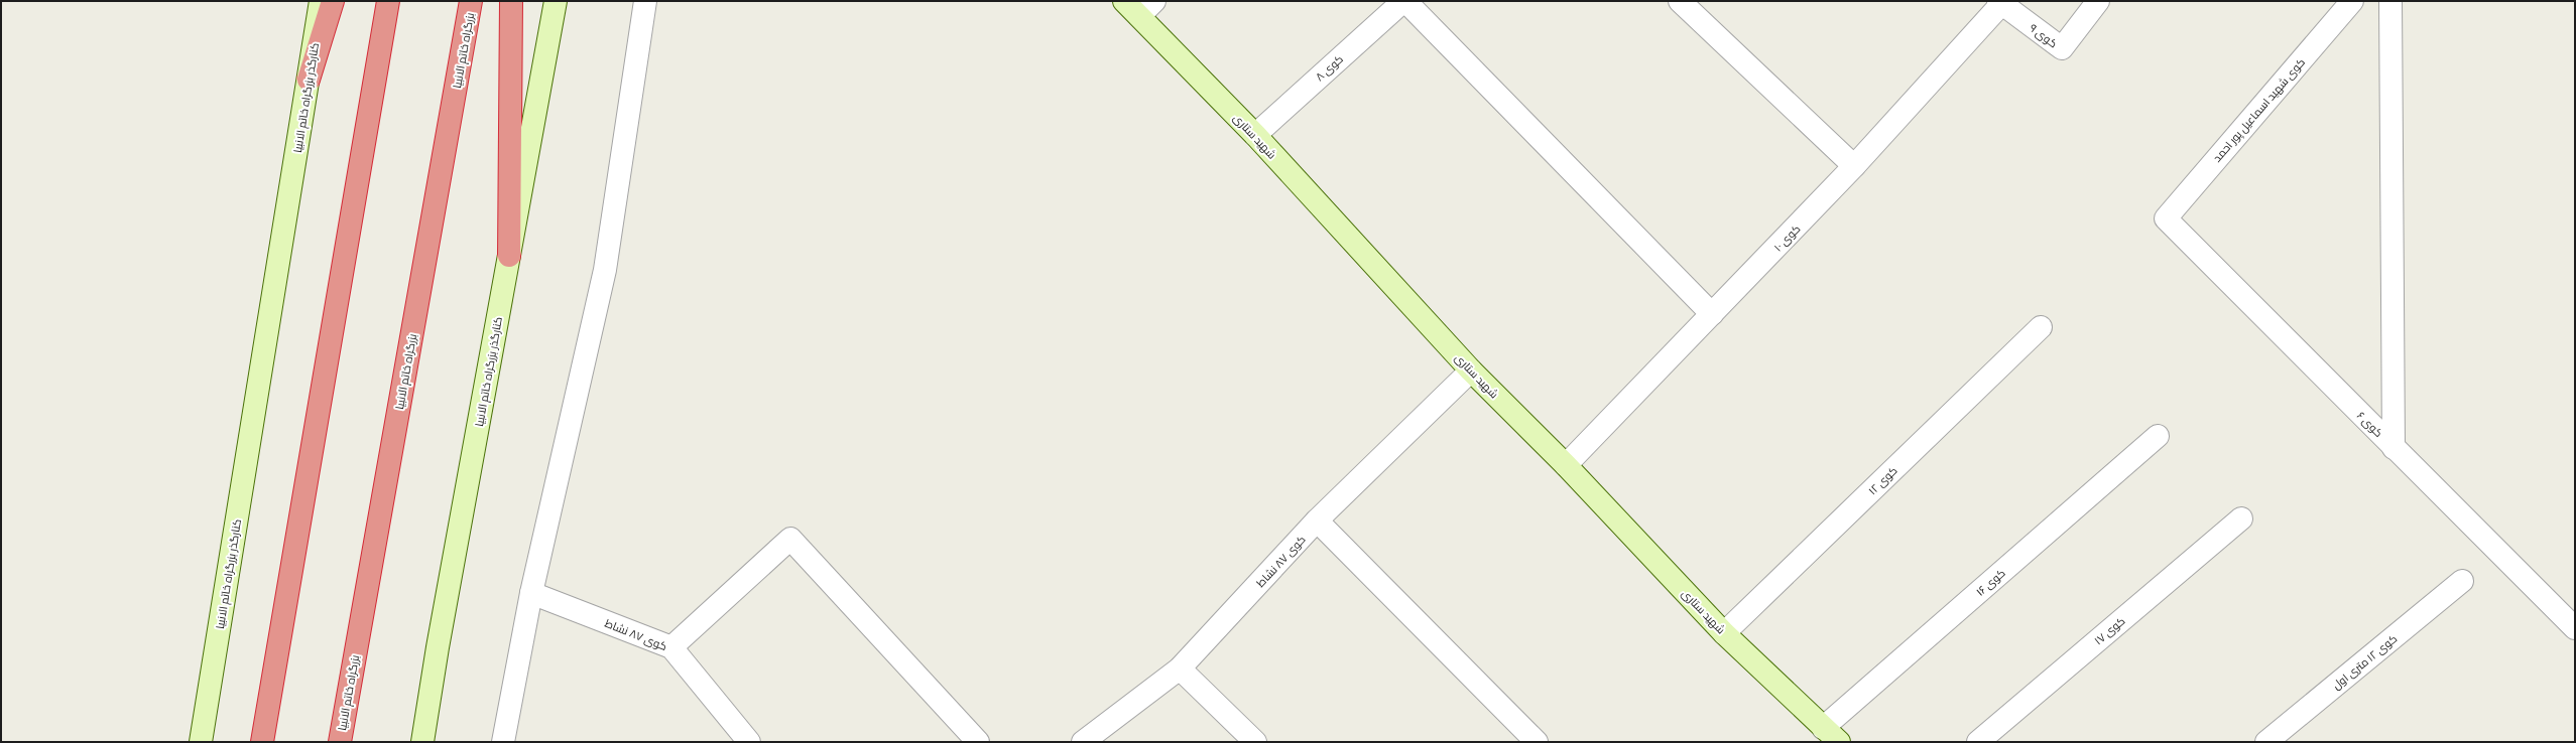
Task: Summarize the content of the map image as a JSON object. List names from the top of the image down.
{
  "streets": {
    "highway": ["بزرگراه خاتم الانبیا"],
    "main road": ["کنارگذر بزرگراه خاتم الانبیا", "شهید ستاری"],
    "street": [
      "کوی ۹",
      "کوی ۸",
      "کوی شهید اسماعیل پور احمد",
      "کوی ۱۰",
      "کوی ۶",
      "کوی ۱۲",
      "کوی ۸۷ نشاط",
      "کوی ۱۶",
      "کوی ۱۷",
      "کوی ۱۲ متری اول"
    ]
  },
  "crossings": [
    ["کوی ۹", "کوی ۱۰"],
    ["کوی ۸", "شهید ستاری"],
    ["کوی شهید اسماعیل پور احمد", "کوی ۶"],
    ["شهید ستاری", "کوی ۱۰"],
    ["شهید ستاری", "کوی ۱۲"],
    ["شهید ستاری", "کوی ۸۷ نشاط"],
    ["شهید ستاری", "کوی ۱۶"]
  ]
}
